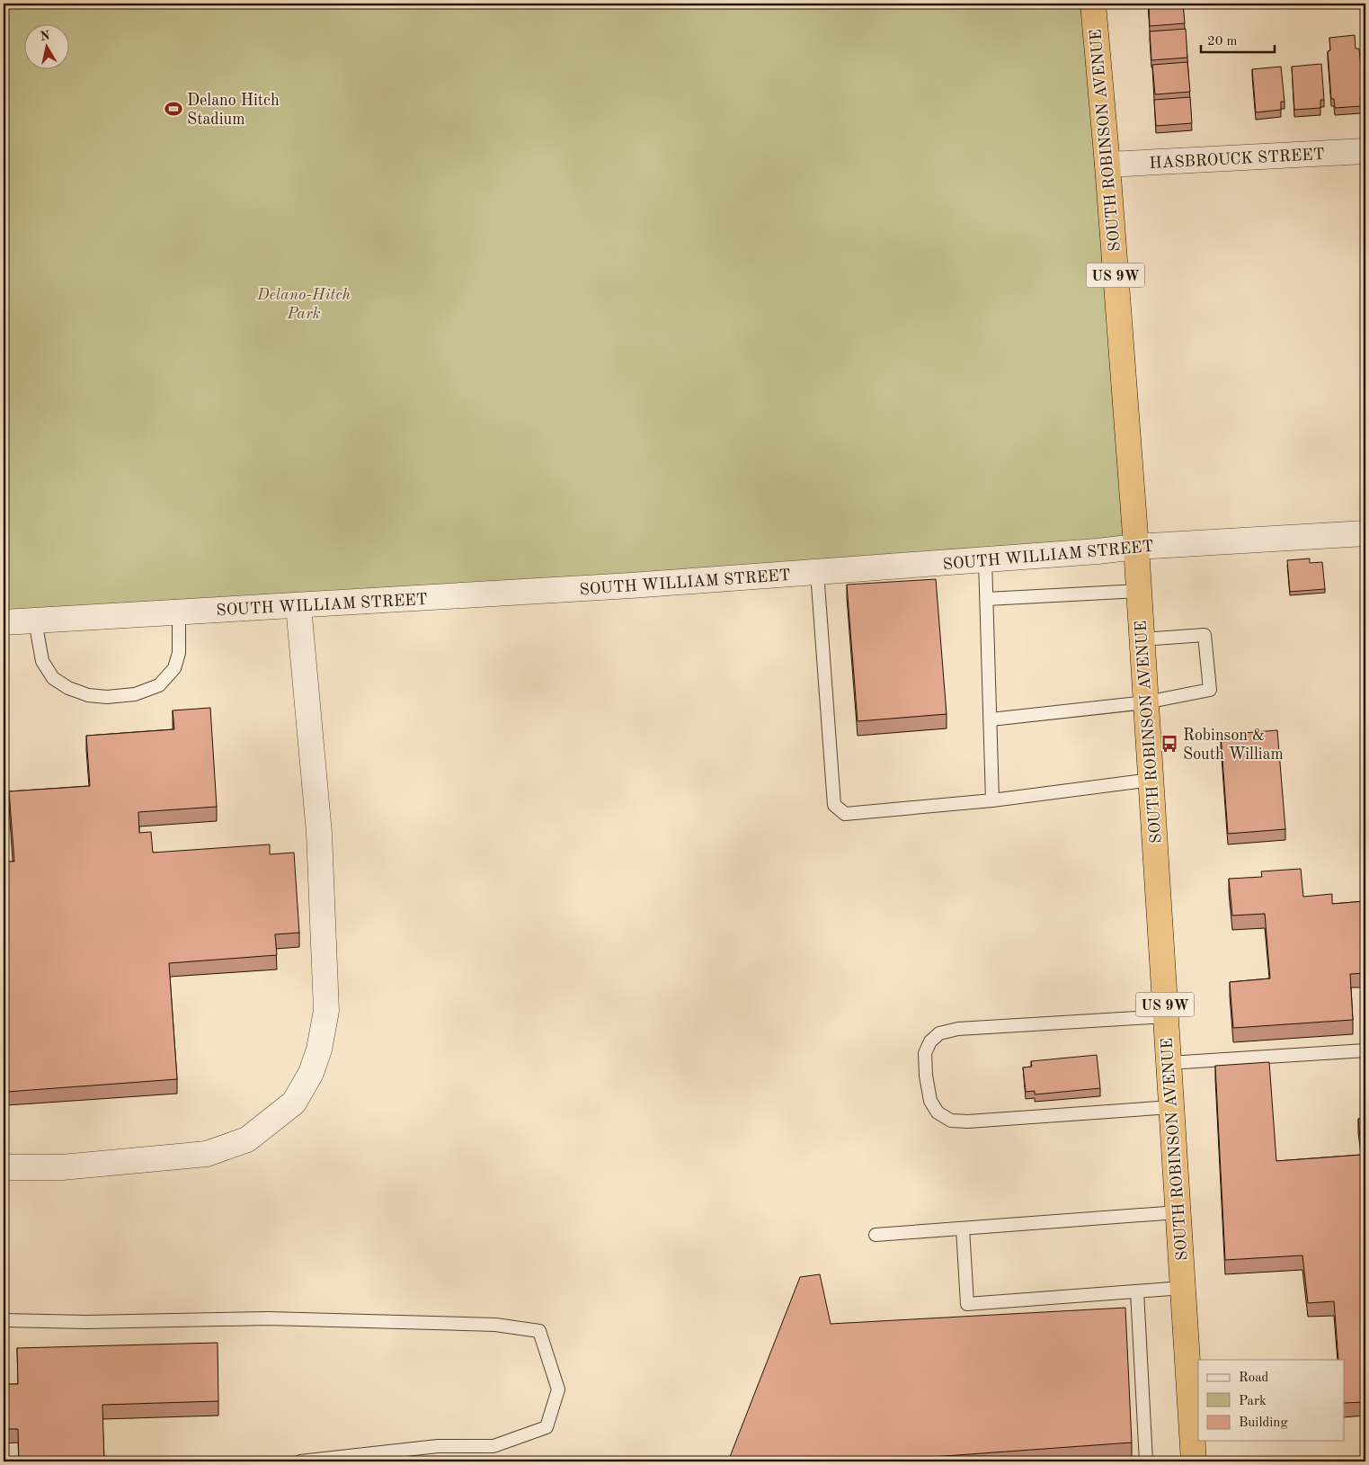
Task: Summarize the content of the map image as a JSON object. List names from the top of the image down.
{
  "streets": {
    "highway": ["SOUTH ROBINSON AVENUE", "US 9W"],
    "street": ["HASBROUCK STREET", "SOUTH WILLIAM STREET"]
  },
  "crossings": [
    ["SOUTH ROBINSON AVENUE", "HASBROUCK STREET"],
    ["SOUTH ROBINSON AVENUE", "SOUTH WILLIAM STREET"]
  ],
  "parks": ["Delano-Hitch Park"],
  "places": {
    "sports": ["Delano Hitch Stadium"],
    "bus stop": ["Robinson & South William"]
  },
  "legend": ["Road", "Park", "Building"],
  "scale_bar": "20 m",
  "north": "top"
}
